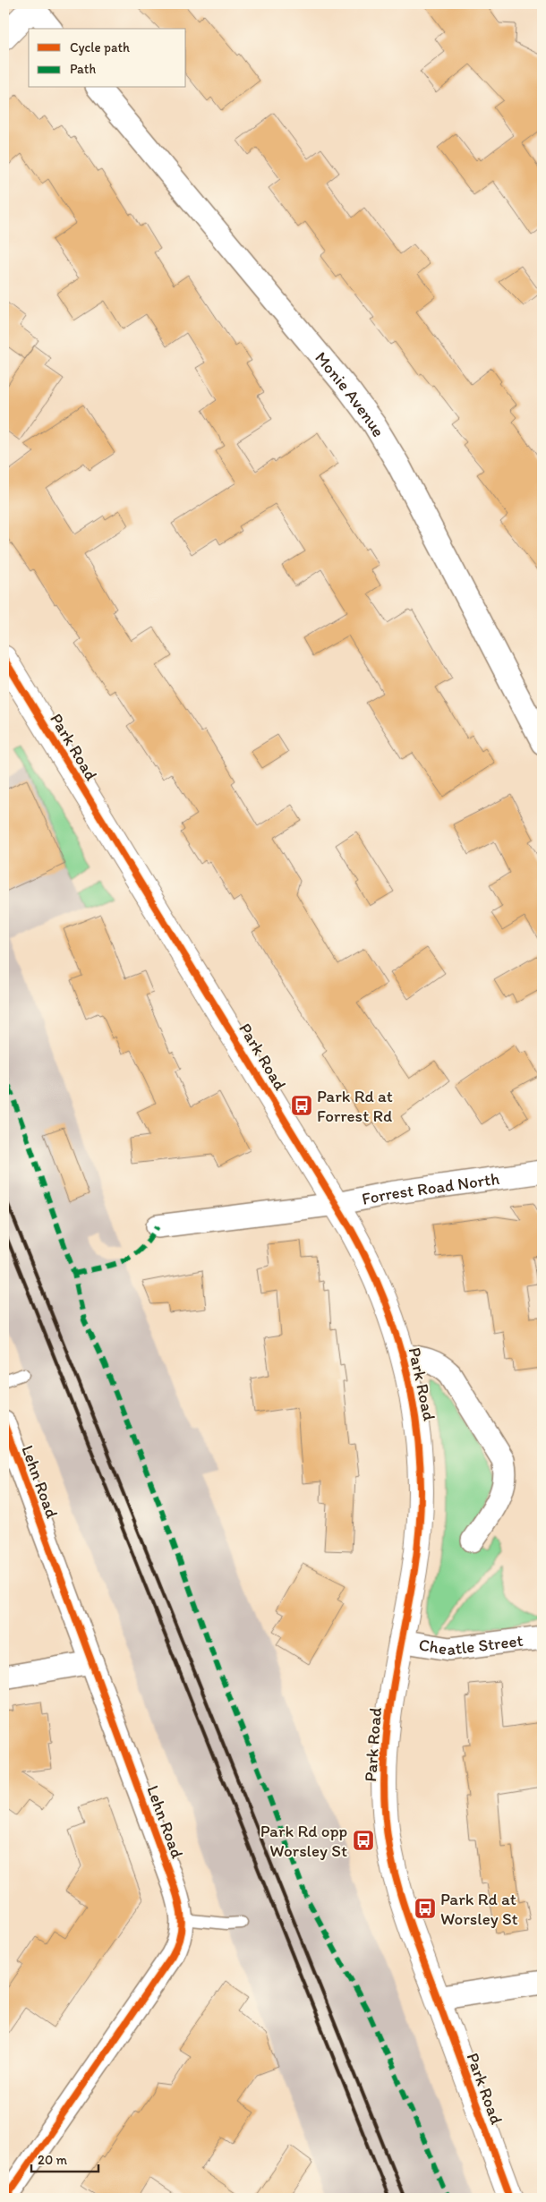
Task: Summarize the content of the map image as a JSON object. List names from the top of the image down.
{
  "streets": {
    "main road": ["Park Road"],
    "street": [
      "Monie Avenue",
      "Forrest Road North",
      "Lehn Road",
      "Cheatle Street"
    ]
  },
  "crossings": [
    ["Park Road", "Forrest Road North"],
    ["Park Road", "Cheatle Street"]
  ],
  "places": {
    "bus stop": ["Park Rd at Forrest Rd", "Park Rd opp Worsley St", "Park Rd at Worsley St"]
  },
  "legend": ["Cycle path", "Path"],
  "scale_bar": "20 m"
}
